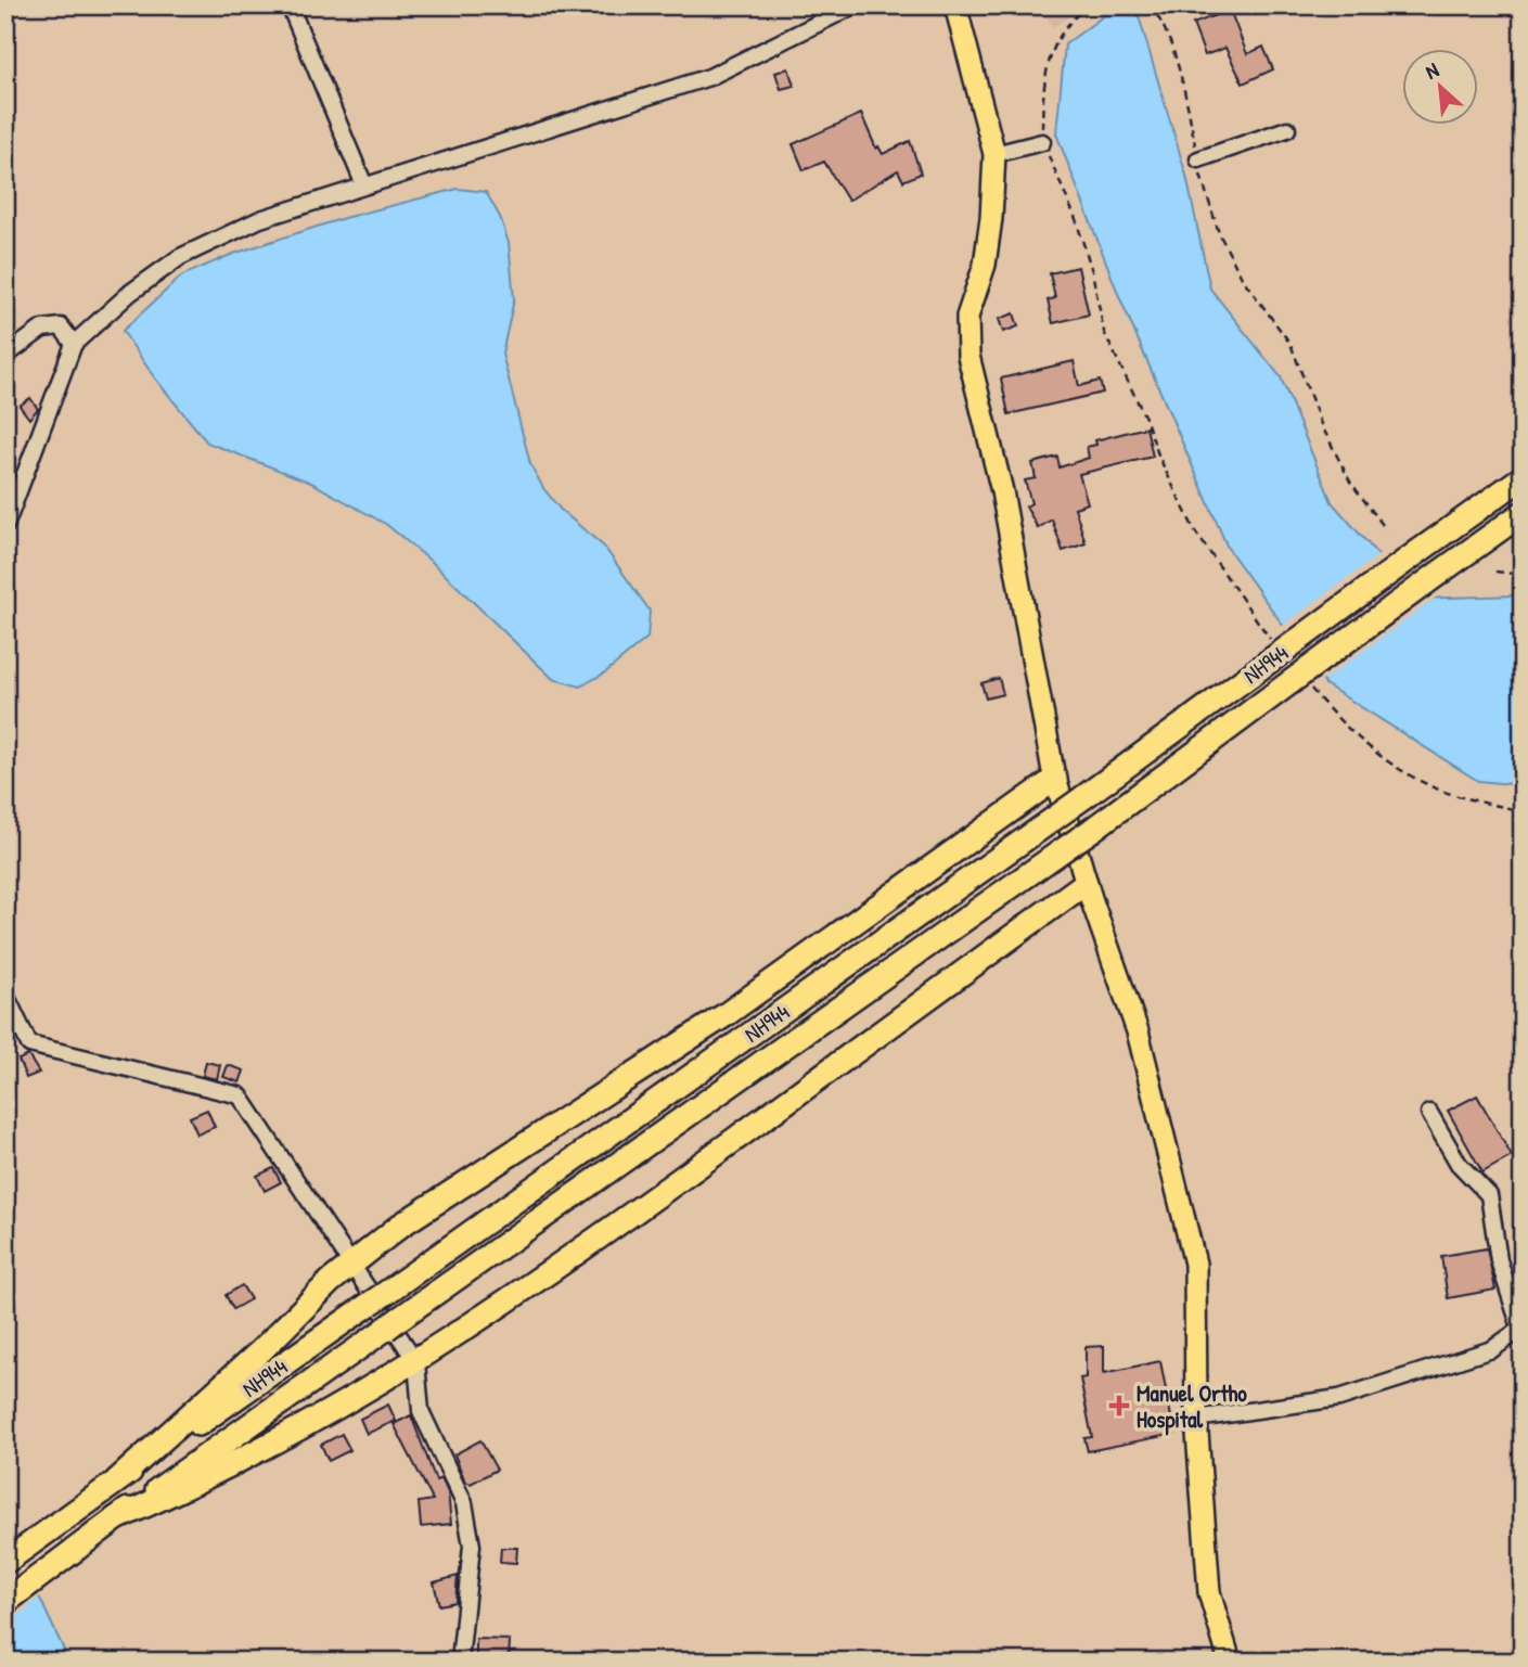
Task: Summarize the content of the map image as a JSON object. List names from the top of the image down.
{
  "streets": {
    "highway": ["NH944"]
  },
  "places": {
    "health": ["Manuel Ortho Hospital"]
  },
  "north": "top left"
}
